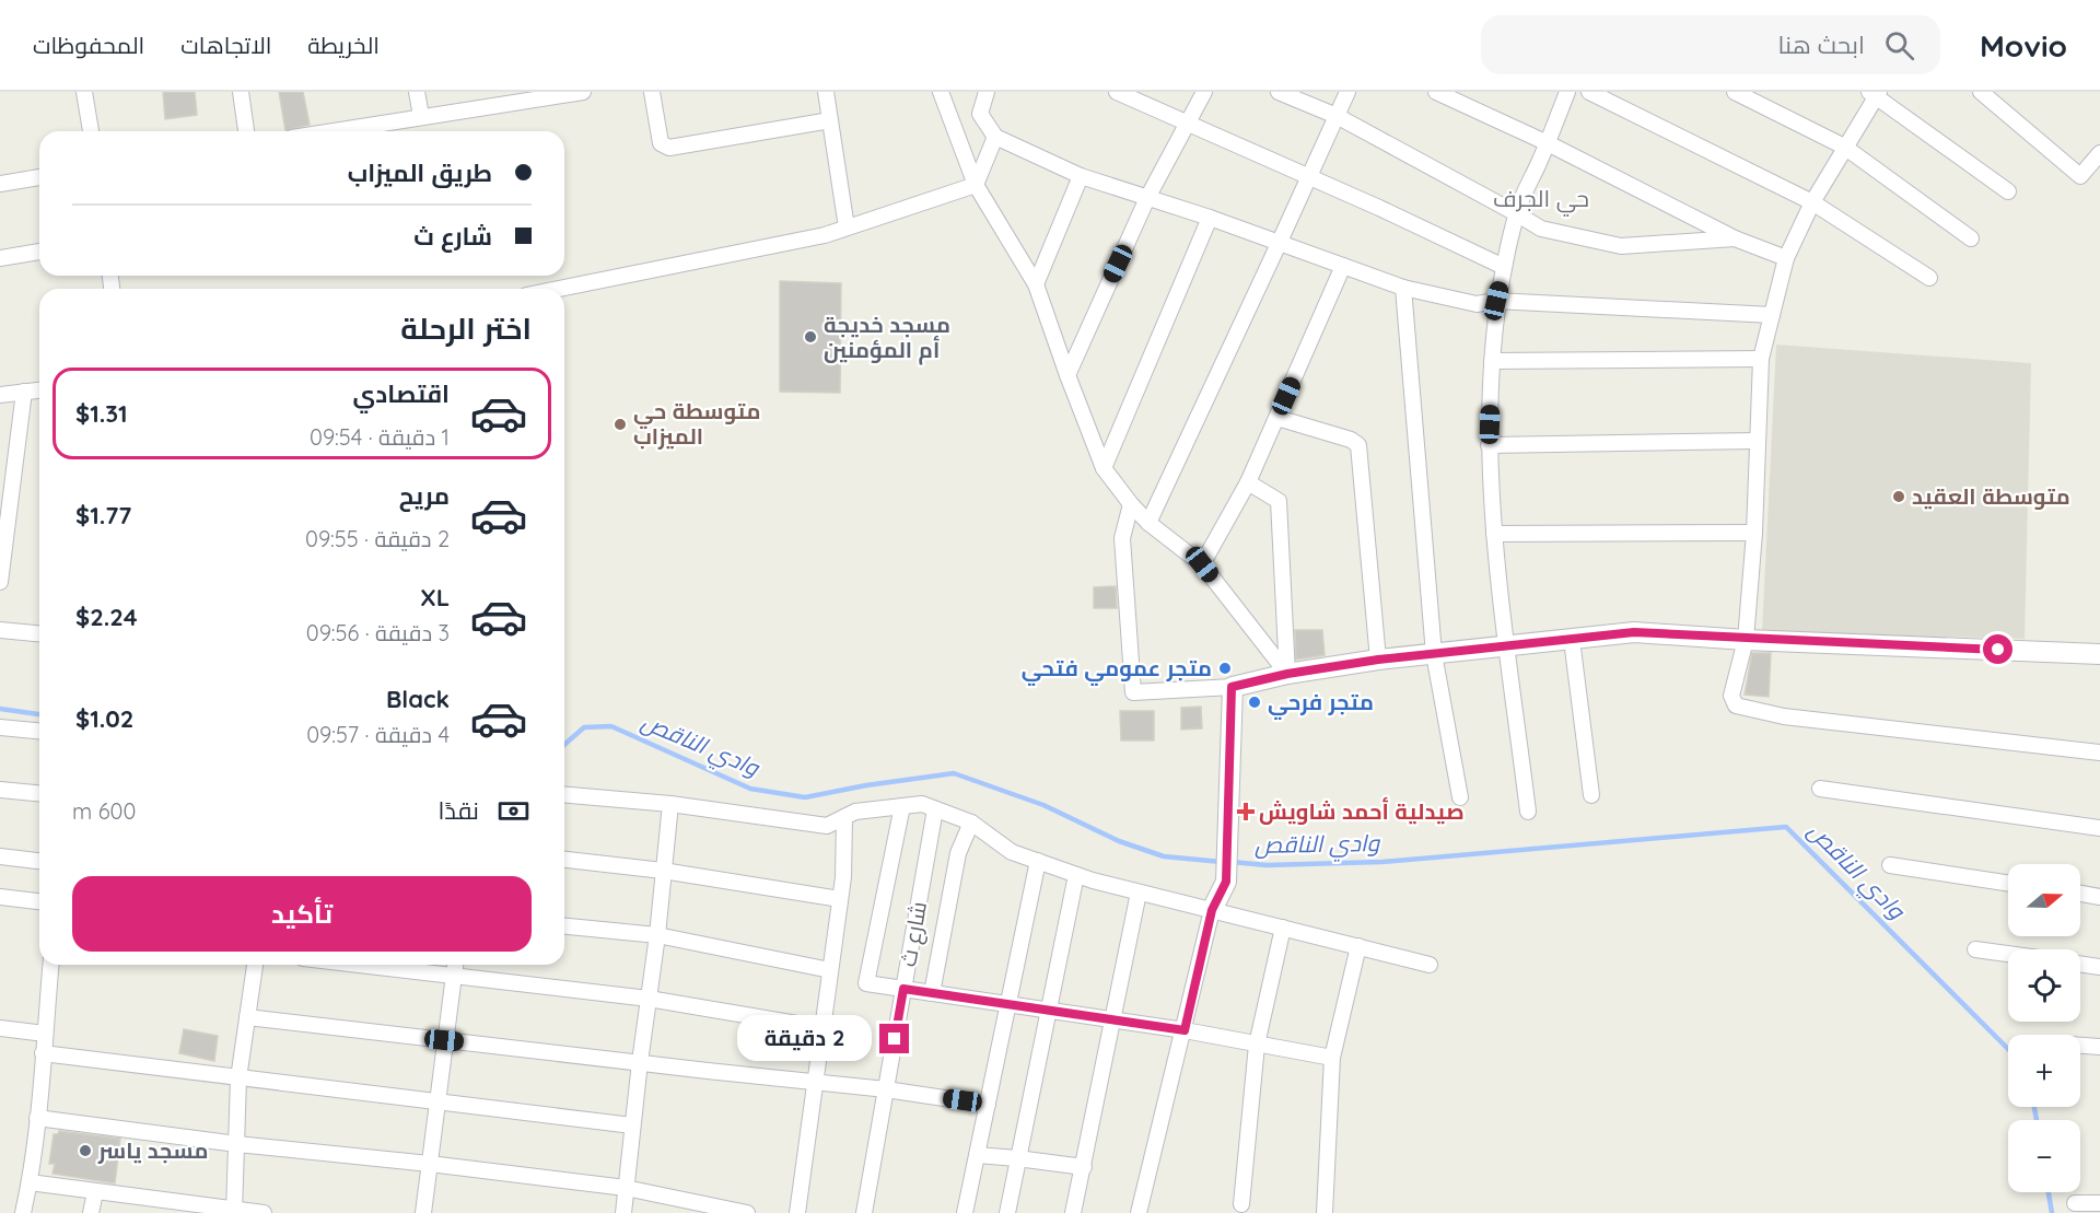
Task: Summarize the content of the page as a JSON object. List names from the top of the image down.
{
  "streets": {
    "street": ["شارع ث"]
  },
  "districts": ["حي الجرف"],
  "water": ["وادي الناقص"],
  "places": {
    "other": [
      "مسجد خديجة أم المؤمنين",
      "متوسطة حي الميزاب",
      "متوسطة العقيد",
      "متجر عمومي فتحي",
      "متجر فرحي",
      "مسجد ياسر"
    ],
    "health": ["صيدلية أحمد شاويش"]
  },
  "north": "right",
  "page": {
    "header": "Movio",
    "search": "ابحث هنا",
    "nav": ["الخريطة", "الاتجاهات", "المحفوظات"],
    "banner": ["طريق الميزاب", "شارع ث"],
    "heading": "اختر الرحلة",
    "list": [
      {
        "name": "اقتصادي",
        "note": "1 دقيقة · 09:54",
        "value": "$1.31"
      },
      {
        "name": "مريح",
        "note": "2 دقيقة · 09:55",
        "value": "$1.77"
      },
      {
        "name": "XL",
        "note": "3 دقيقة · 09:56",
        "value": "$2.24"
      },
      {
        "name": "Black",
        "note": "4 دقيقة · 09:57",
        "value": "$1.02"
      }
    ],
    "pay": ["نقدًا", "600 m"],
    "buttons": "تأكيد",
    "map_buttons": ["+", "−"],
    "bubble": "2 دقيقة"
  }
}
